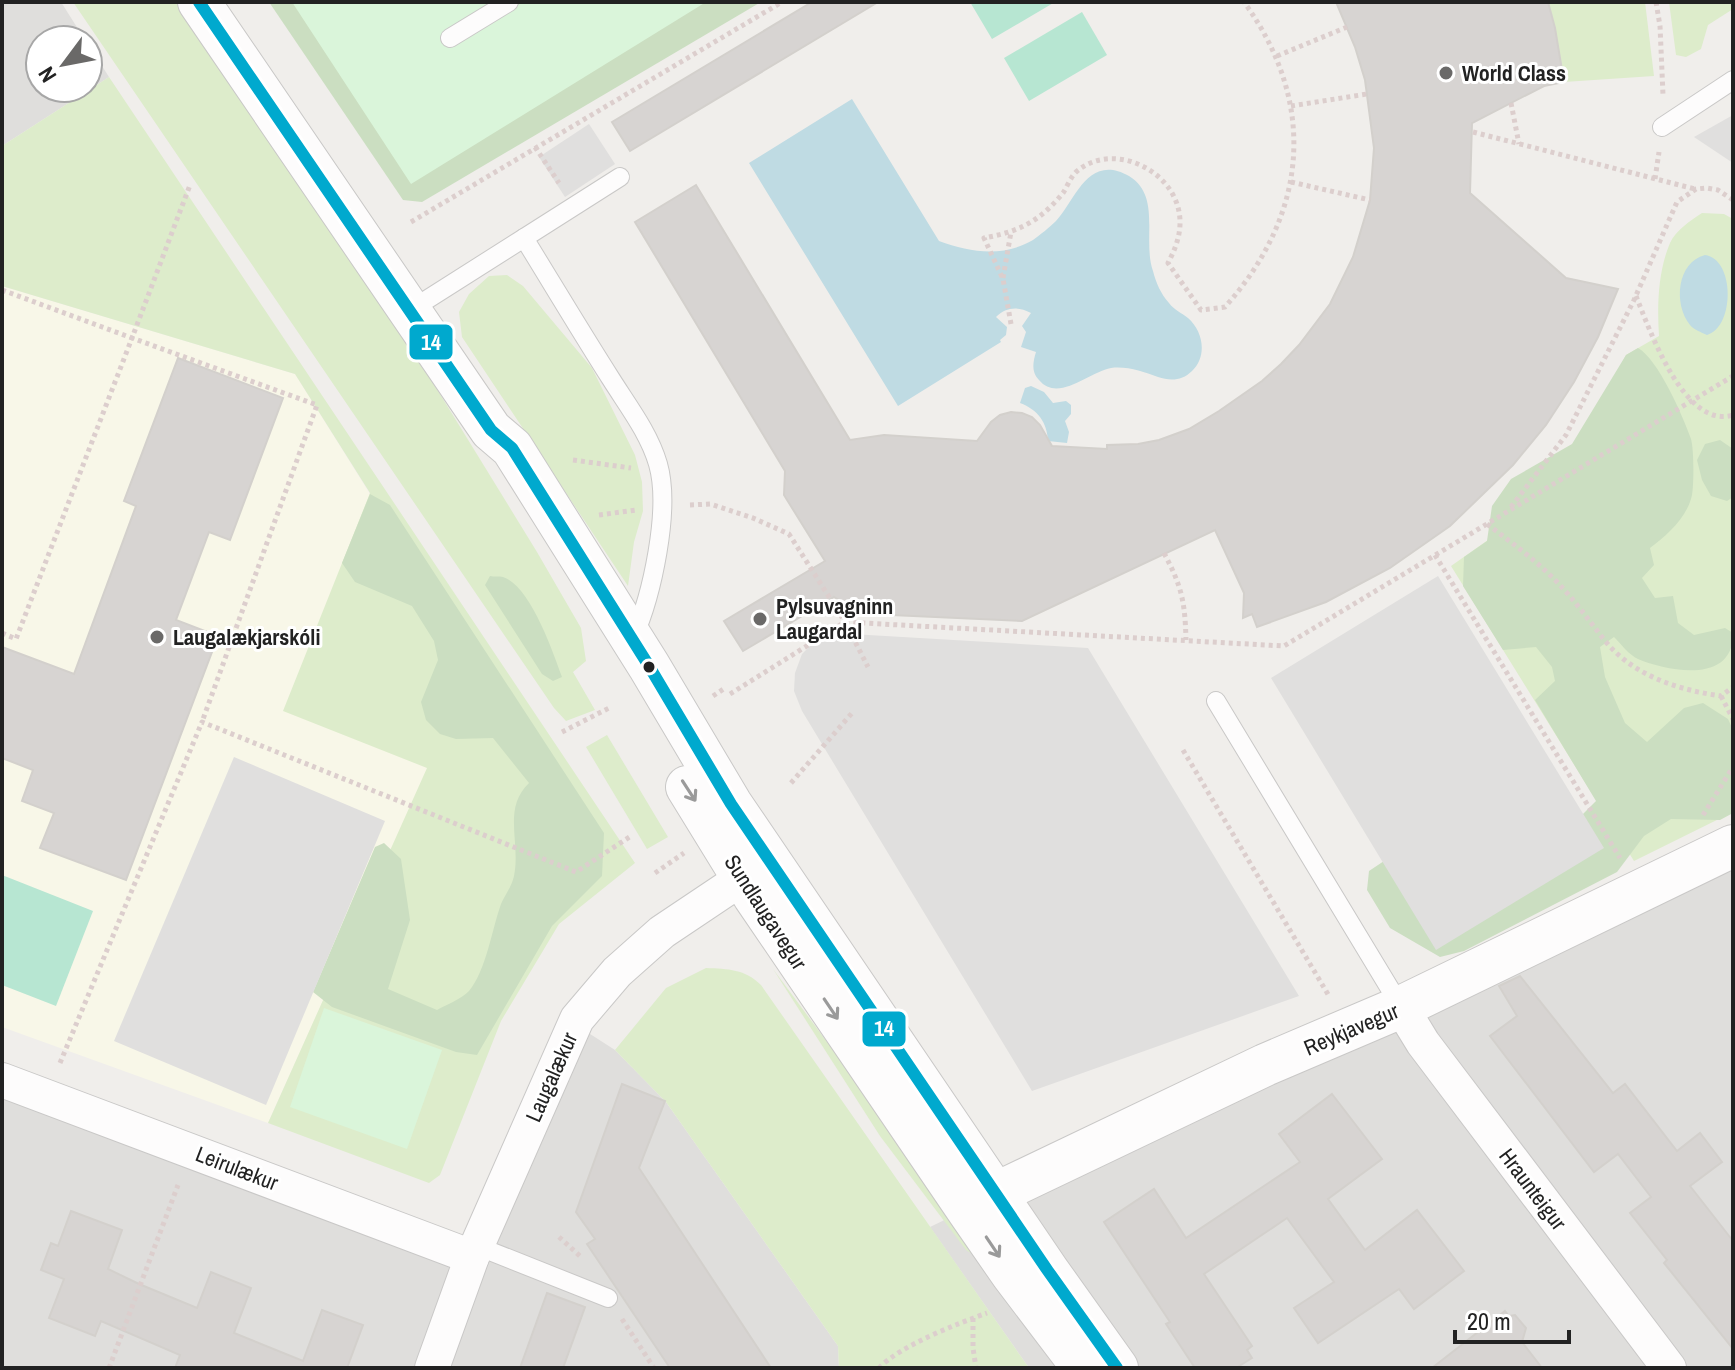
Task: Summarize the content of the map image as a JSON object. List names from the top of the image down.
{
  "streets": {
    "street": [
      "Sundlaugavegur",
      "Reykjavegur",
      "Laugalækur",
      "Leirulækur",
      "Hraunteigur"
    ]
  },
  "crossings": [
    ["Sundlaugavegur", "Reykjavegur"],
    ["Sundlaugavegur", "Laugalækur"],
    ["Reykjavegur", "Hraunteigur"],
    ["Laugalækur", "Leirulækur"]
  ],
  "places": ["World Class", "Pylsuvagninn Laugardal", "Laugalækjarskóli"],
  "lines": ["transit line 14"],
  "scale_bar": "20 m",
  "north": "bottom left"
}
